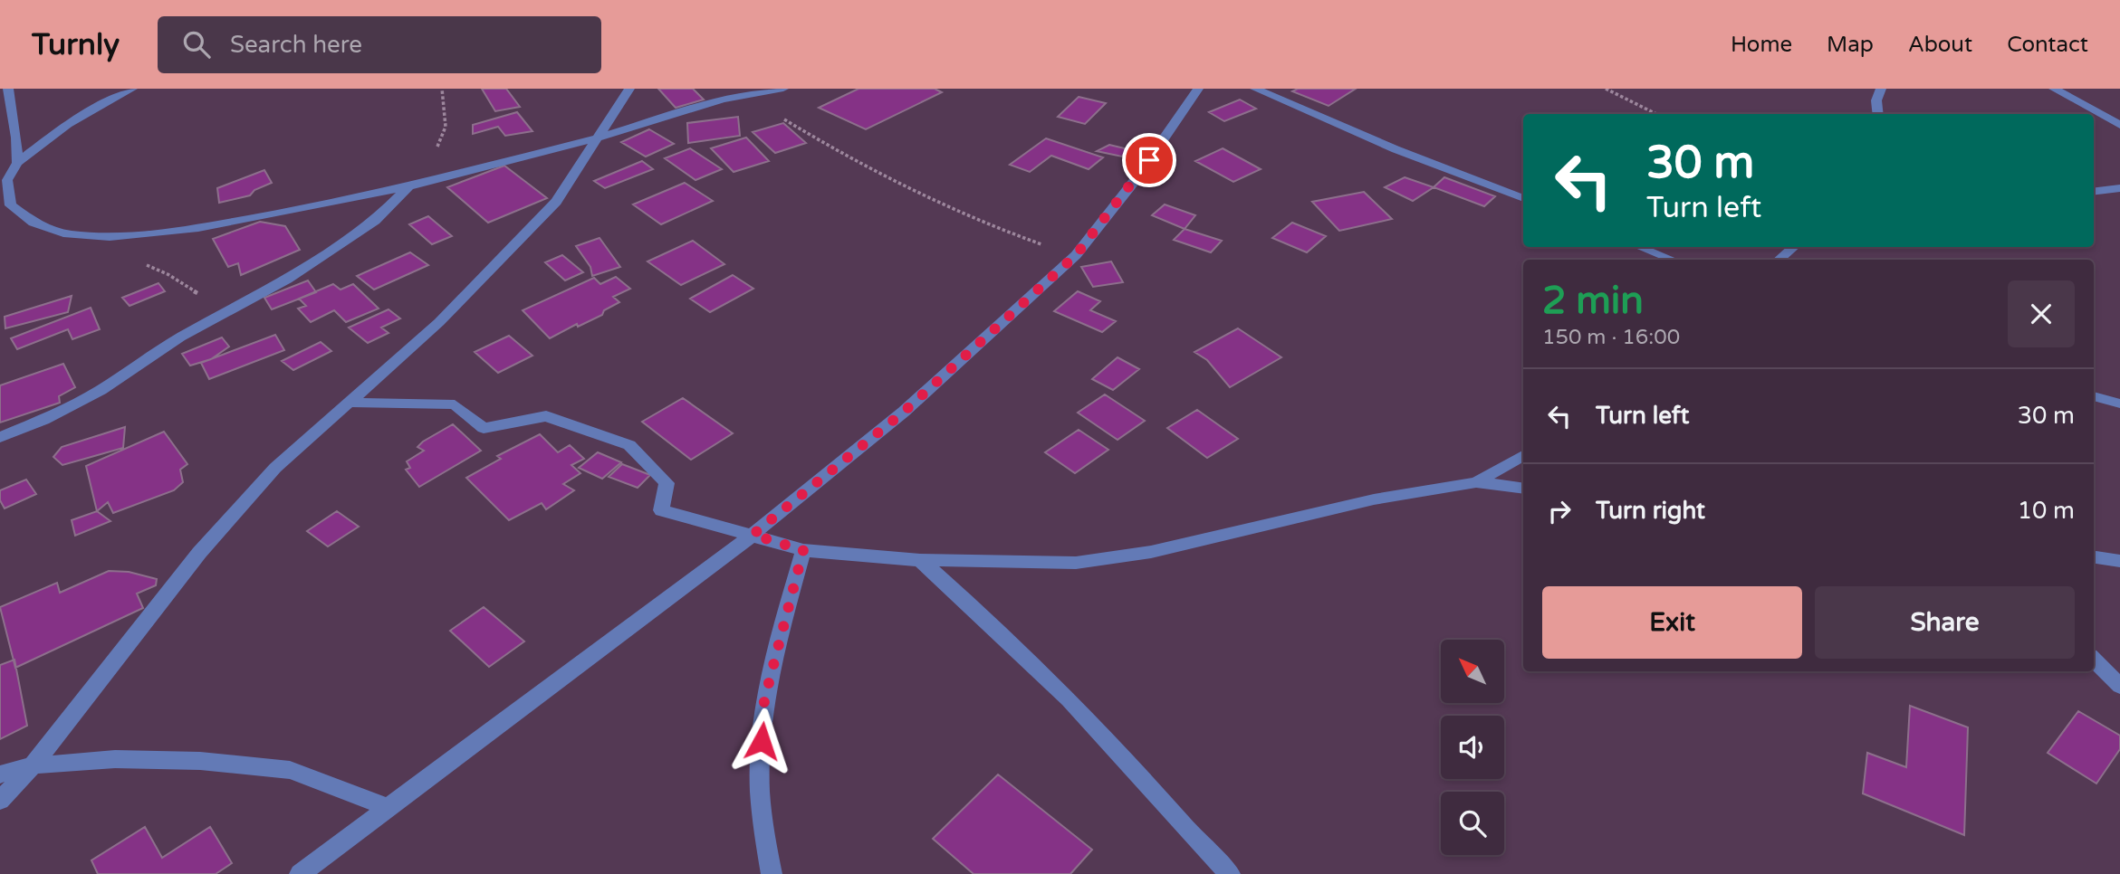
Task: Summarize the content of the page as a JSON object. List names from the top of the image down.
{
  "north": "top left",
  "page": {
    "header": "Turnly",
    "search": "Search here",
    "nav": [
      "Home",
      "Map",
      "About",
      "Contact"
    ],
    "turn": ["30 m", "Turn left"],
    "heading": ["2 min", "150 m · 16:00"],
    "list": [
      {
        "name": "Turn left",
        "value": "30 m"
      },
      {
        "name": "Turn right",
        "value": "10 m"
      }
    ],
    "buttons": ["Exit", "Share"]
  }
}
